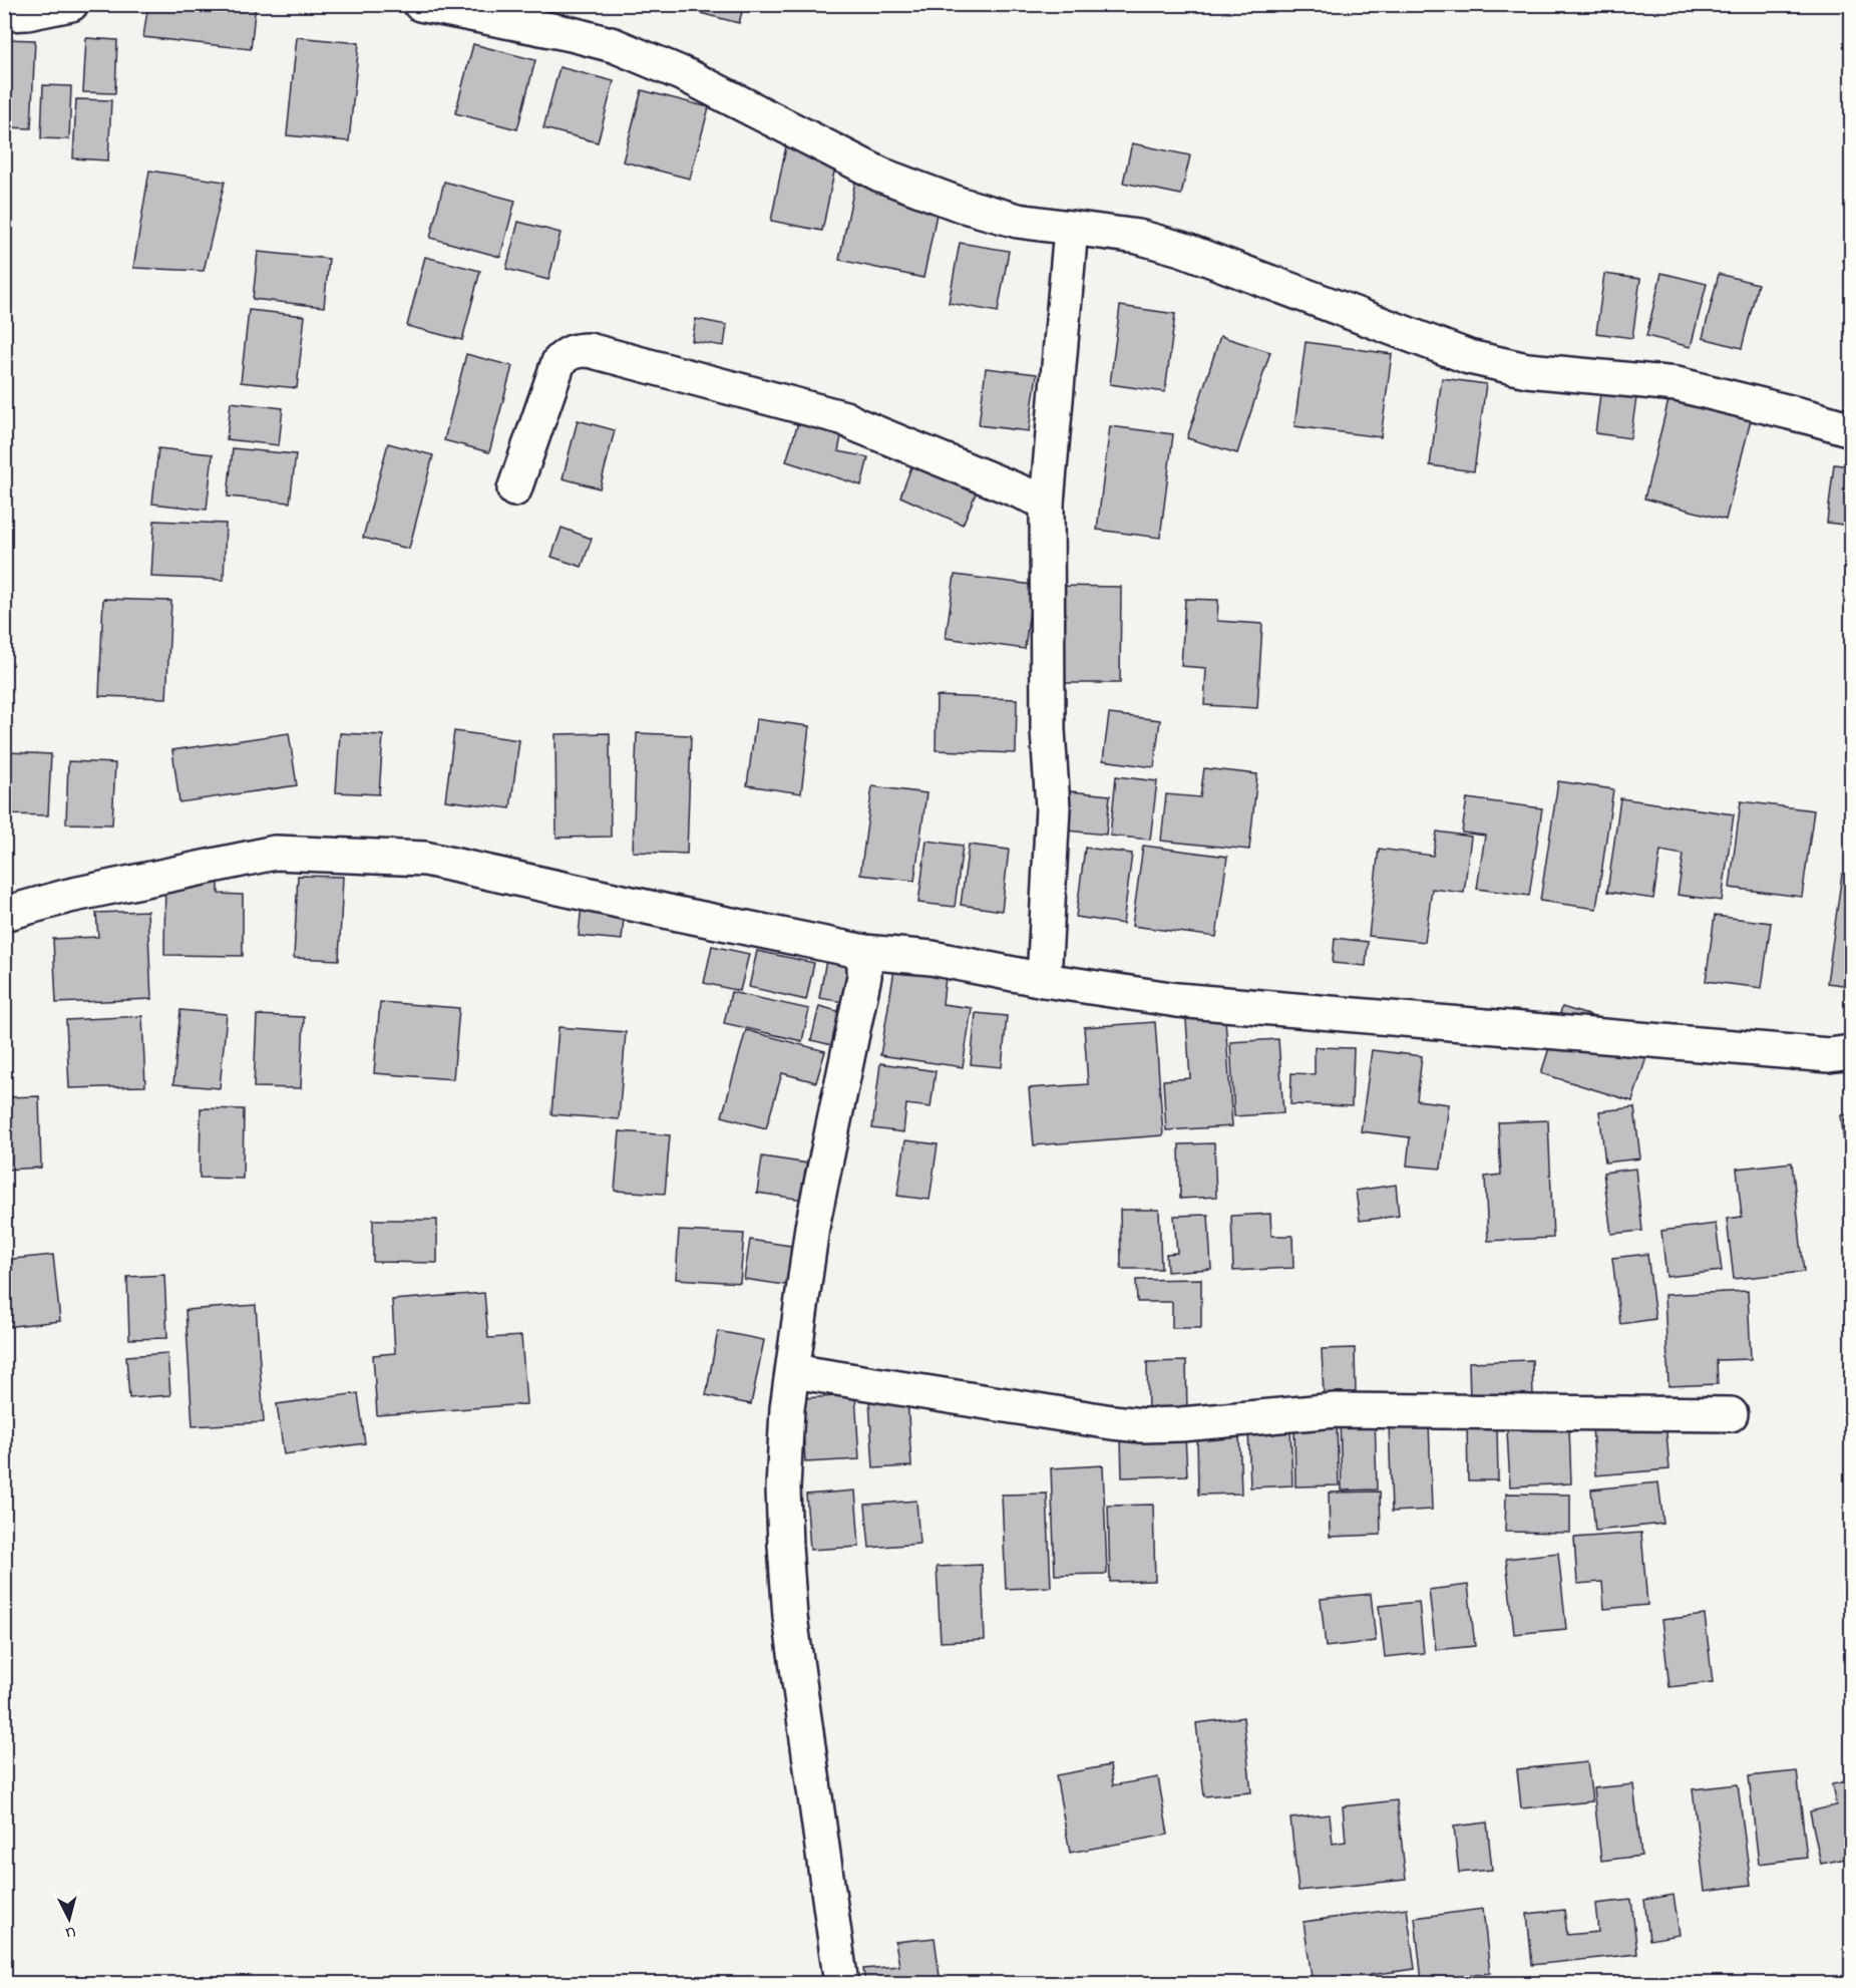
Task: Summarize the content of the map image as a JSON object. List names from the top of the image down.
{
  "north": "bottom"
}
